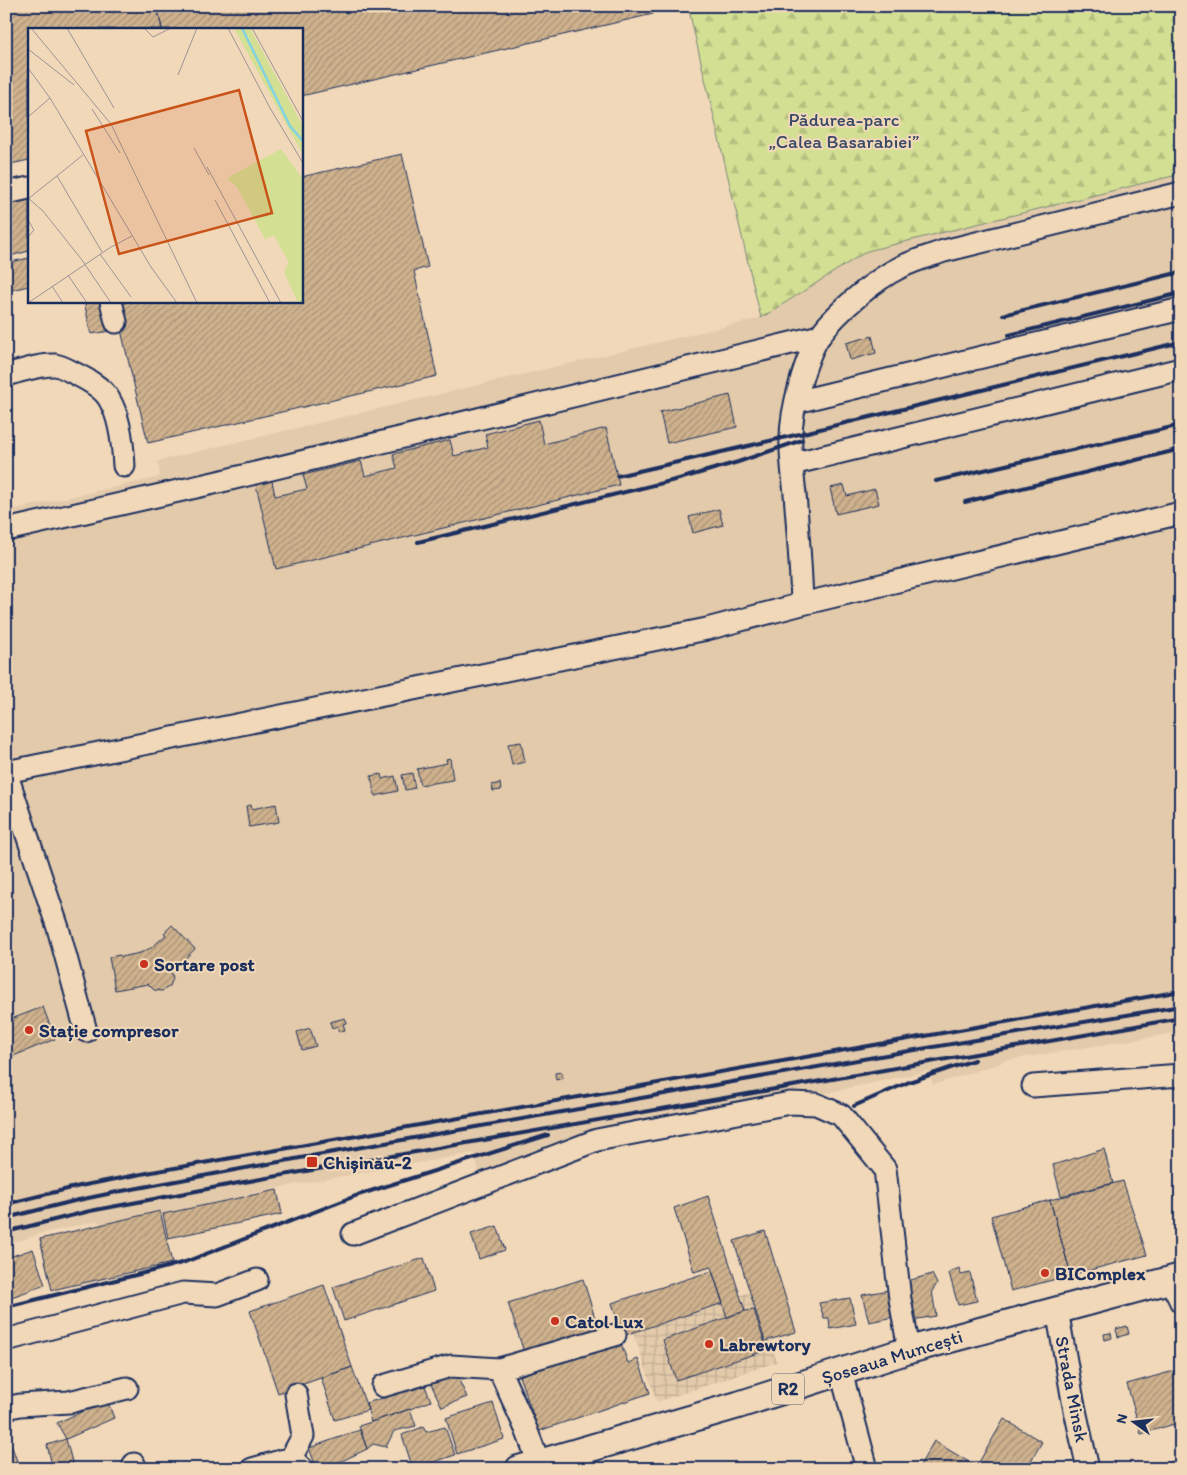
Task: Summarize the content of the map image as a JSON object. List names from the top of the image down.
{
  "streets": {
    "main road": ["Șoseaua Muncești", "R2"],
    "street": ["Strada Minsk"]
  },
  "crossings": [
    ["Șoseaua Muncești", "Strada Minsk"]
  ],
  "parks": ["Pădurea-parc „Calea Basarabiei”"],
  "places": {
    "other": [
      "Sortare post",
      "Stație compresor",
      "BIComplex",
      "Catol Lux",
      "Labrewtory"
    ],
    "transit": ["Chișinău-2"]
  },
  "north": "left"
}
